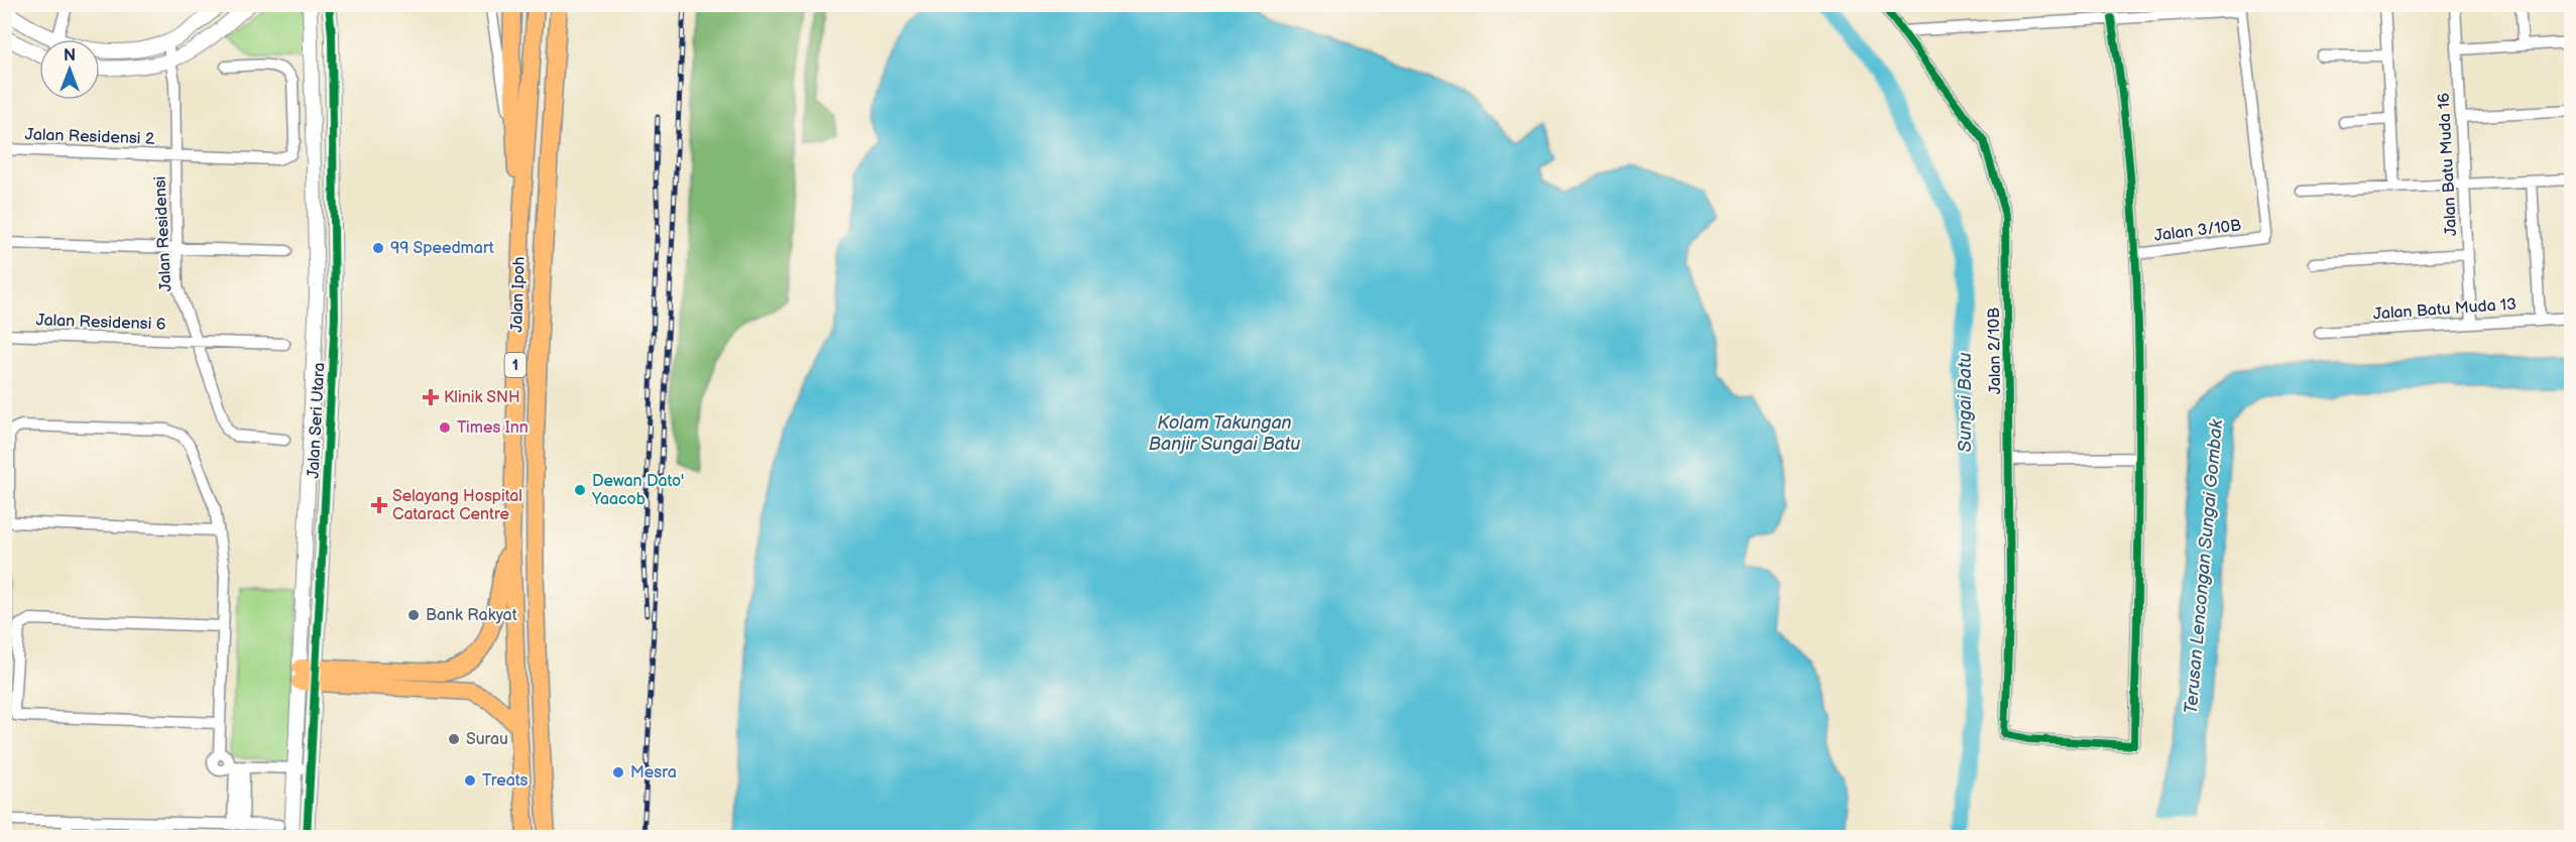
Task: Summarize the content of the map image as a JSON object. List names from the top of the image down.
{
  "streets": {
    "highway": ["Jalan Ipoh", "1"],
    "street": [
      "Jalan Residensi 2",
      "Jalan Batu Muda 16",
      "Jalan 3/10B",
      "Jalan Residensi",
      "Jalan Batu Muda 13",
      "Jalan Residensi 6",
      "Jalan 2/10B",
      "Jalan Seri Utara"
    ]
  },
  "crossings": [
    ["Jalan Residensi 2", "Jalan Residensi"],
    ["Jalan Batu Muda 16", "Jalan Batu Muda 13"],
    ["Jalan Residensi", "Jalan Residensi 6"]
  ],
  "water": ["Sungai Batu", "Kolam Takungan Banjir Sungai Batu", "Terusan Lencongan Sungai Gombak"],
  "places": {
    "other": [
      "99 Speedmart",
      "Times Inn",
      "Dewan Dato' Yaacob",
      "Bank Rakyat",
      "Surau",
      "Mesra",
      "Treats"
    ],
    "health": ["Klinik SNH", "Selayang Hospital Cataract Centre"]
  },
  "north": "top"
}
